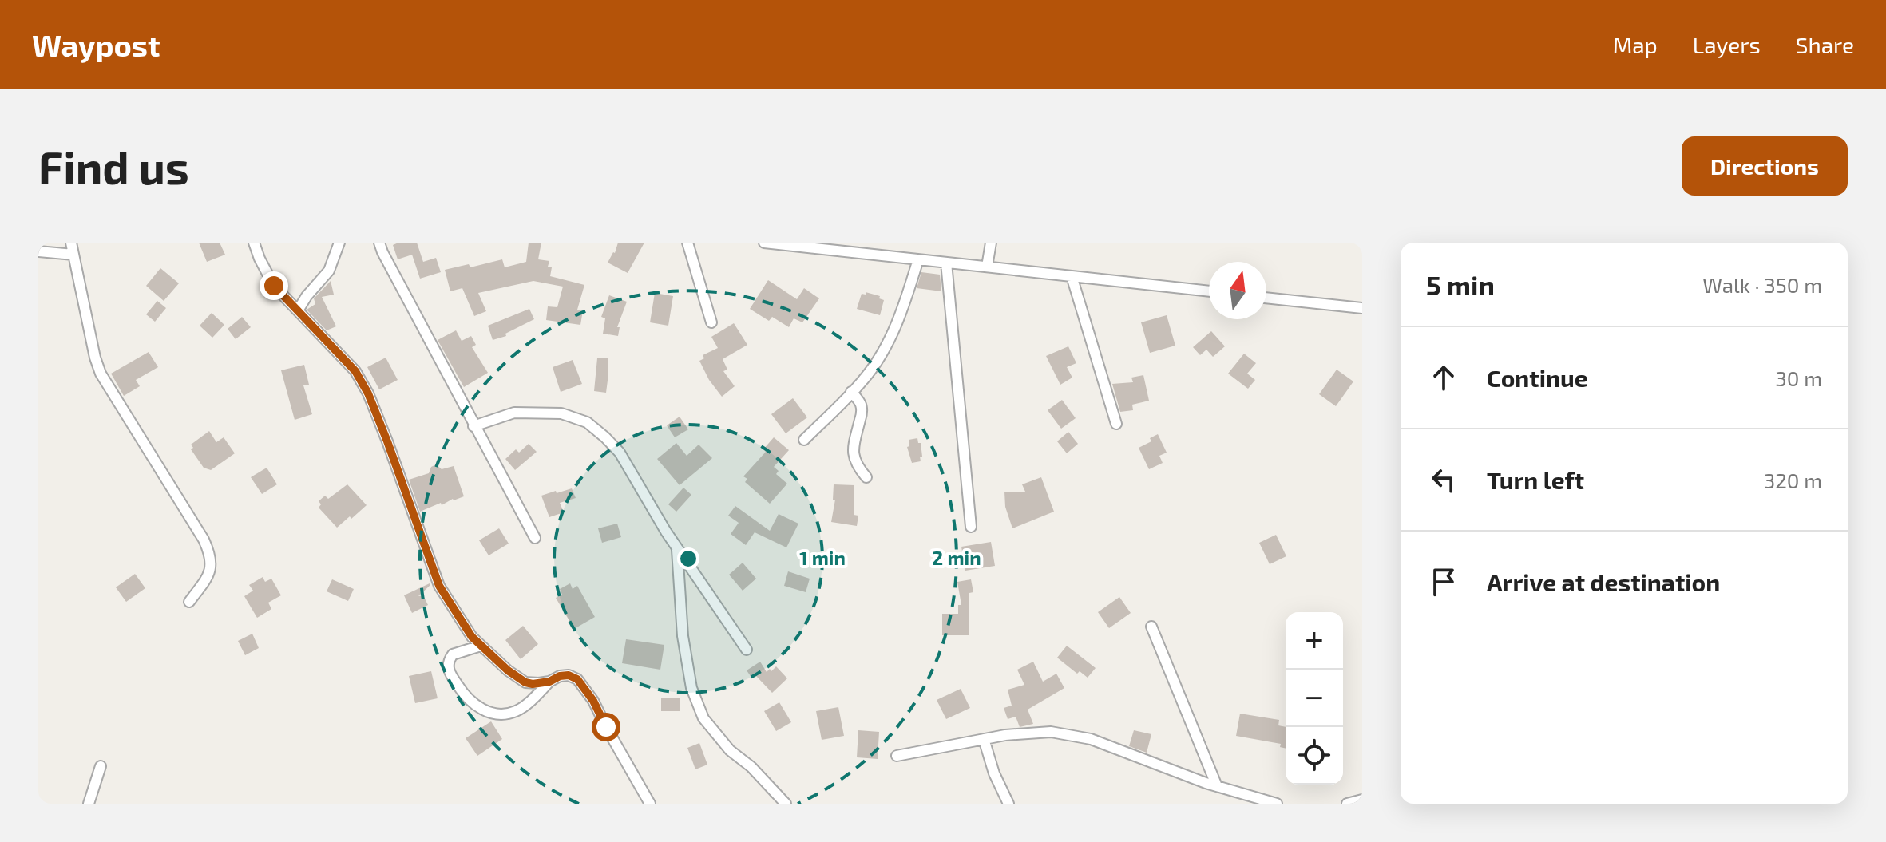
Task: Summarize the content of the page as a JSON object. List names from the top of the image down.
{
  "north": "top",
  "page": {
    "header": "Waypost",
    "nav": ["Map", "Layers", "Share"],
    "buttons": "Directions",
    "title": "Find us",
    "heading": ["5 min", "Walk · 350 m"],
    "list": [
      ["Continue", "30 m"],
      ["Turn left", "320 m"],
      "Arrive at destination"
    ],
    "map_buttons": ["+", "−"]
  },
  "rings": ["1 min", "2 min"]
}
